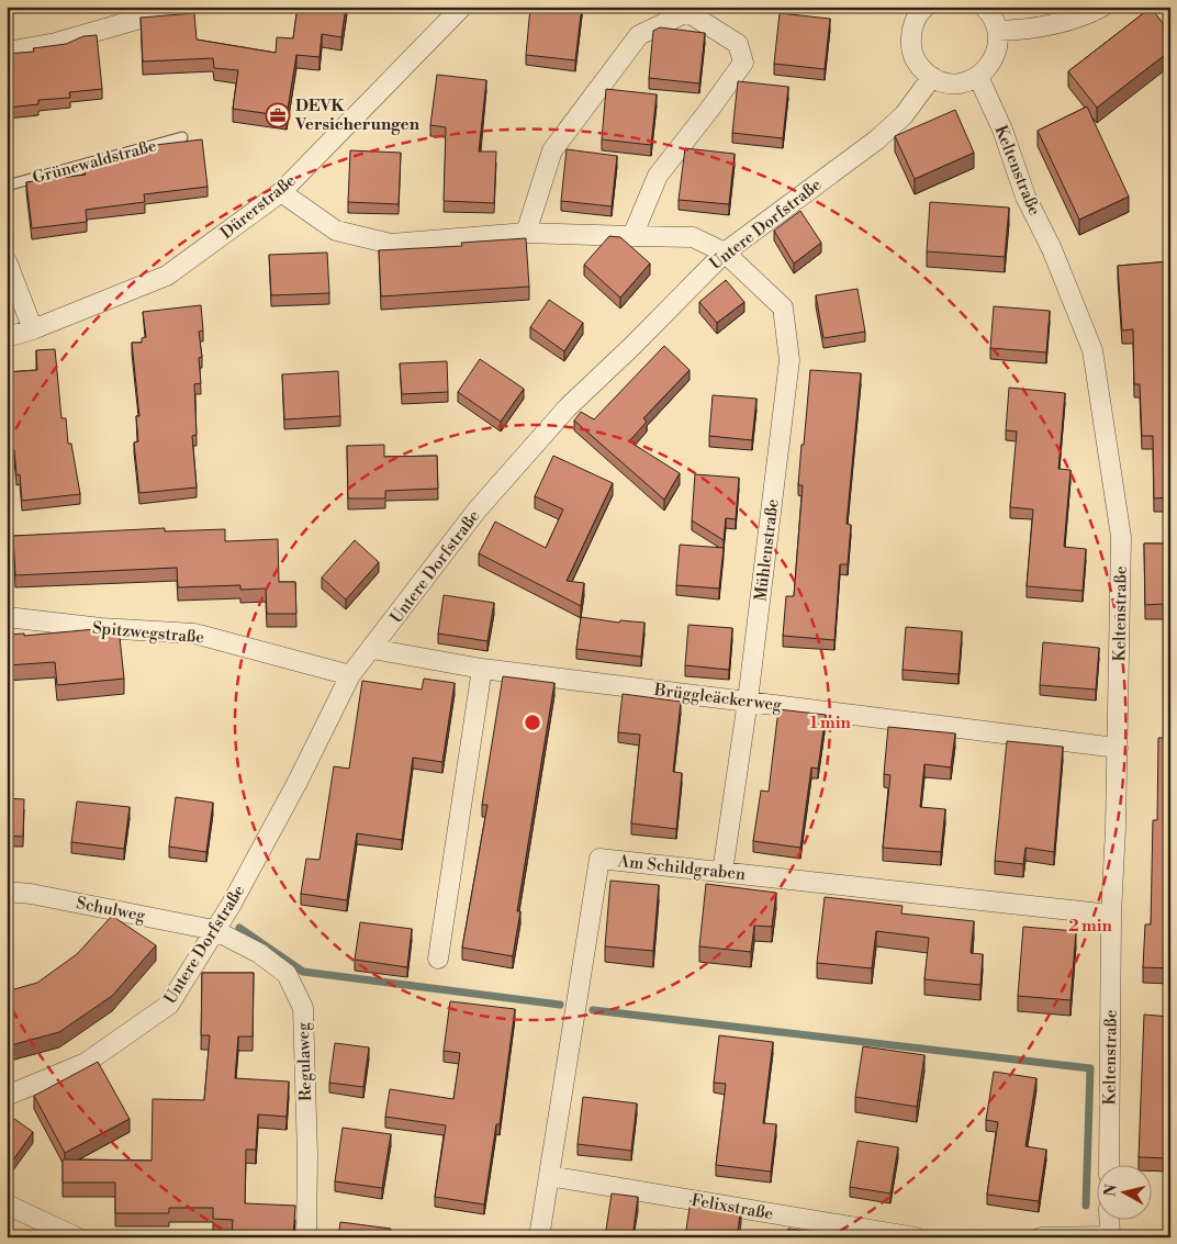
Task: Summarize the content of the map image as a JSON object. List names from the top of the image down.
{
  "streets": {
    "street": [
      "Keltenstraße",
      "Dürerstraße",
      "Untere Dorfstraße",
      "Mühlenstraße",
      "Spitzwegstraße",
      "Brüggleäckerweg",
      "Am Schildgraben",
      "Schulweg",
      "Regulaweg",
      "Felixstraße"
    ],
    "lane": ["Grünewaldstraße"]
  },
  "crossings": [
    ["Keltenstraße", "Brüggleäckerweg"],
    ["Keltenstraße", "Am Schildgraben"],
    ["Dürerstraße", "Mühlenstraße"],
    ["Untere Dorfstraße", "Mühlenstraße"],
    ["Untere Dorfstraße", "Spitzwegstraße"],
    ["Untere Dorfstraße", "Brüggleäckerweg"],
    ["Untere Dorfstraße", "Schulweg"],
    ["Untere Dorfstraße", "Regulaweg"],
    ["Mühlenstraße", "Brüggleäckerweg"],
    ["Mühlenstraße", "Am Schildgraben"],
    ["Am Schildgraben", "Felixstraße"],
    ["Schulweg", "Regulaweg"]
  ],
  "places": {
    "office": ["DEVK Versicherungen"]
  },
  "north": "left",
  "rings": ["1 min", "2 min"]
}
